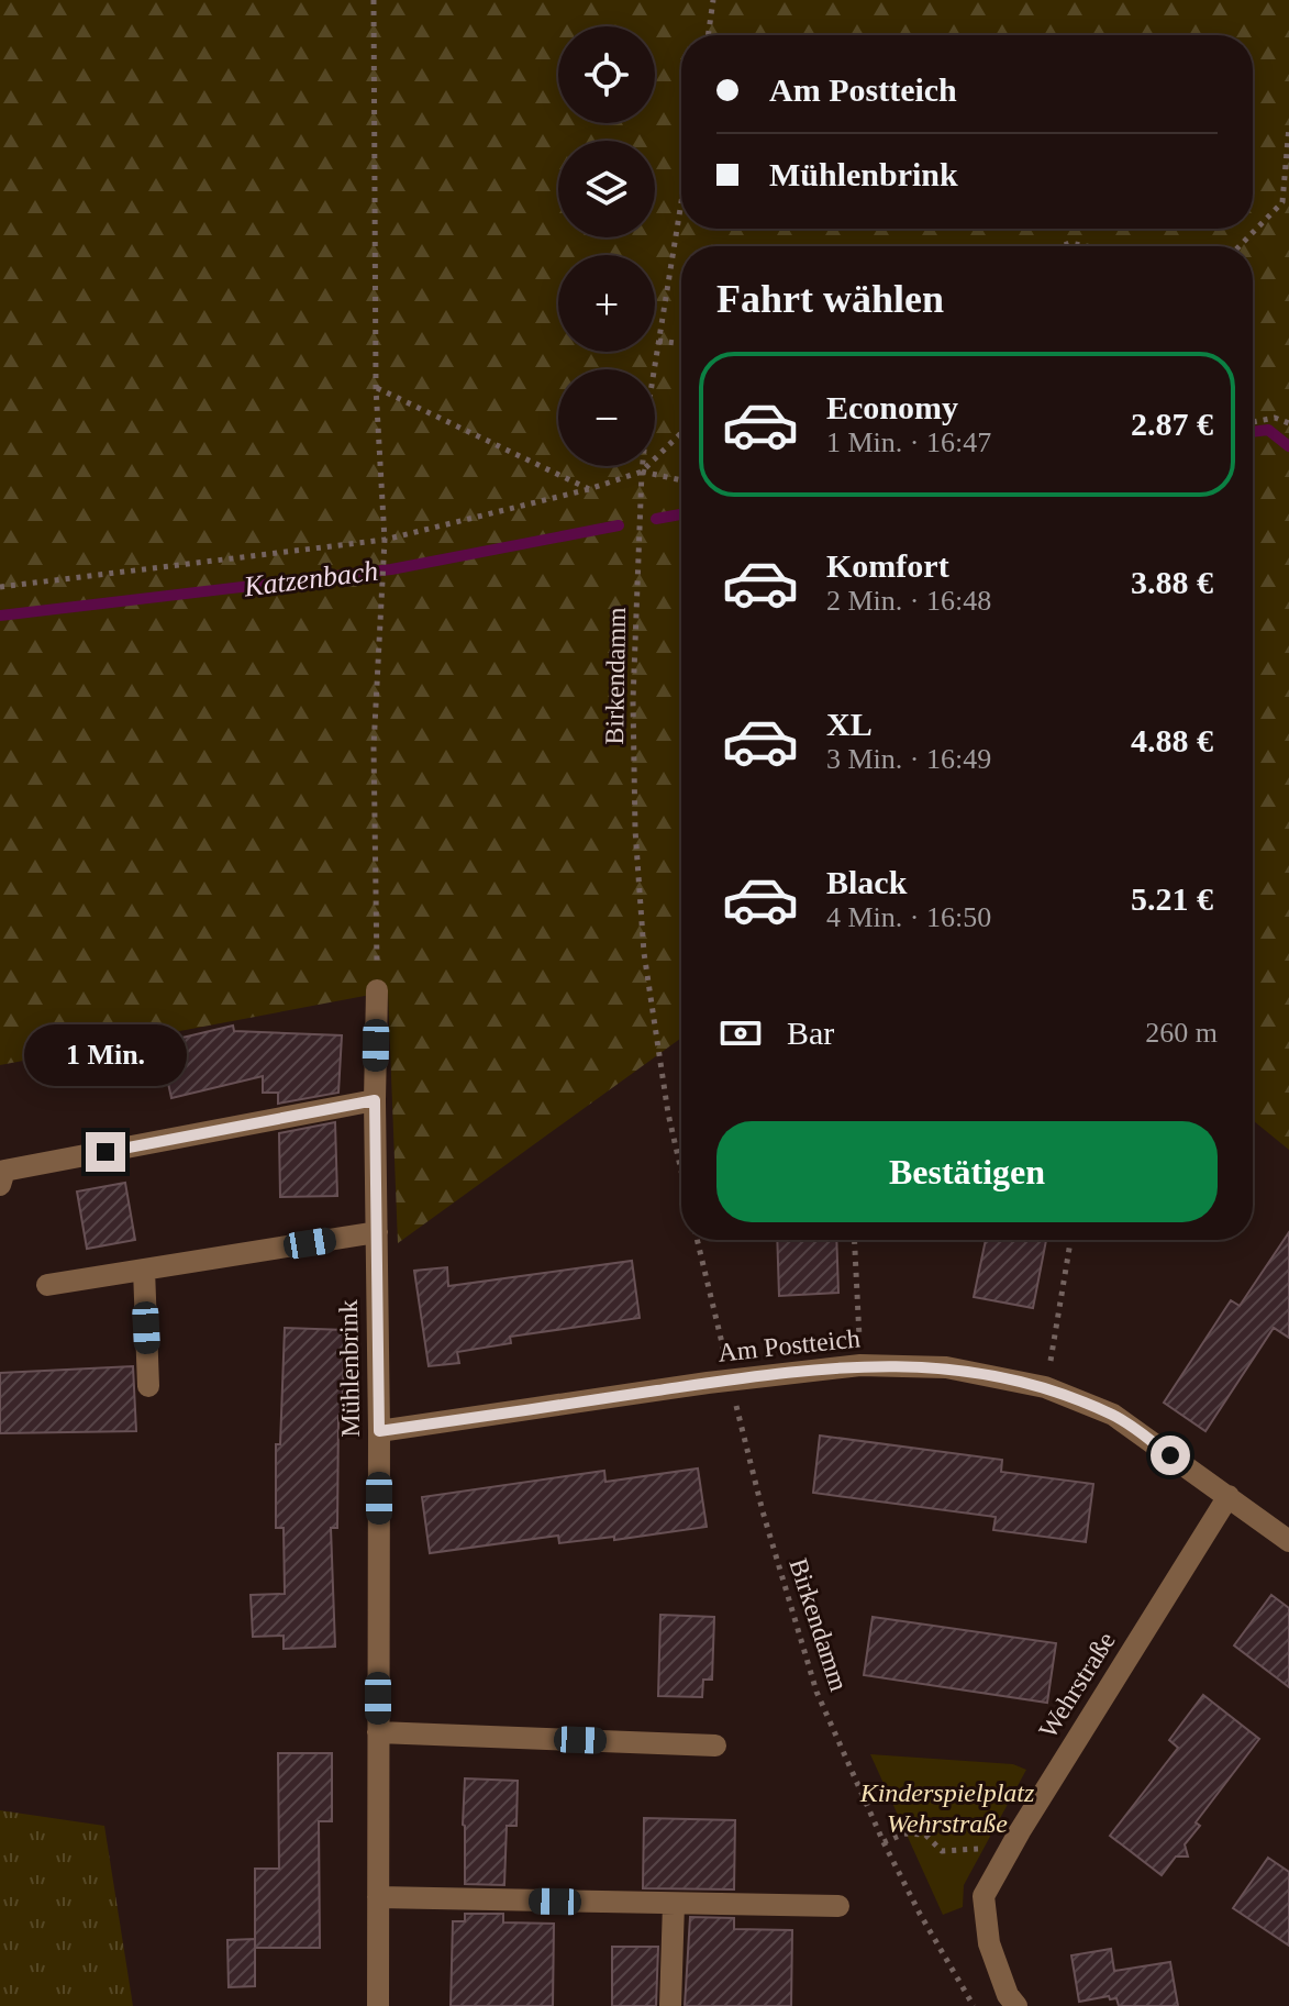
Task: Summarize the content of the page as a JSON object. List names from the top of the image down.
{
  "streets": {
    "street": ["Am Postteich", "Mühlenbrink", "Wehrstraße"],
    "path": ["Birkendamm"]
  },
  "crossings": [
    ["Birkendamm", "Am Postteich"],
    ["Am Postteich", "Mühlenbrink"],
    ["Am Postteich", "Wehrstraße"]
  ],
  "water": ["Katzenbach"],
  "parks": ["Kinderspielplatz Wehrstraße"],
  "page": {
    "map_buttons": ["+", "−"],
    "banner": ["Am Postteich", "Mühlenbrink"],
    "heading": "Fahrt wählen",
    "list": [
      {
        "name": "Economy",
        "note": "1 Min. · 16:47",
        "value": "2.87 €"
      },
      {
        "name": "Komfort",
        "note": "2 Min. · 16:48",
        "value": "3.88 €"
      },
      {
        "name": "XL",
        "note": "3 Min. · 16:49",
        "value": "4.88 €"
      },
      {
        "name": "Black",
        "note": "4 Min. · 16:50",
        "value": "5.21 €"
      }
    ],
    "pay": ["Bar", "260 m"],
    "bubble": "1 Min.",
    "buttons": "Bestätigen"
  }
}
